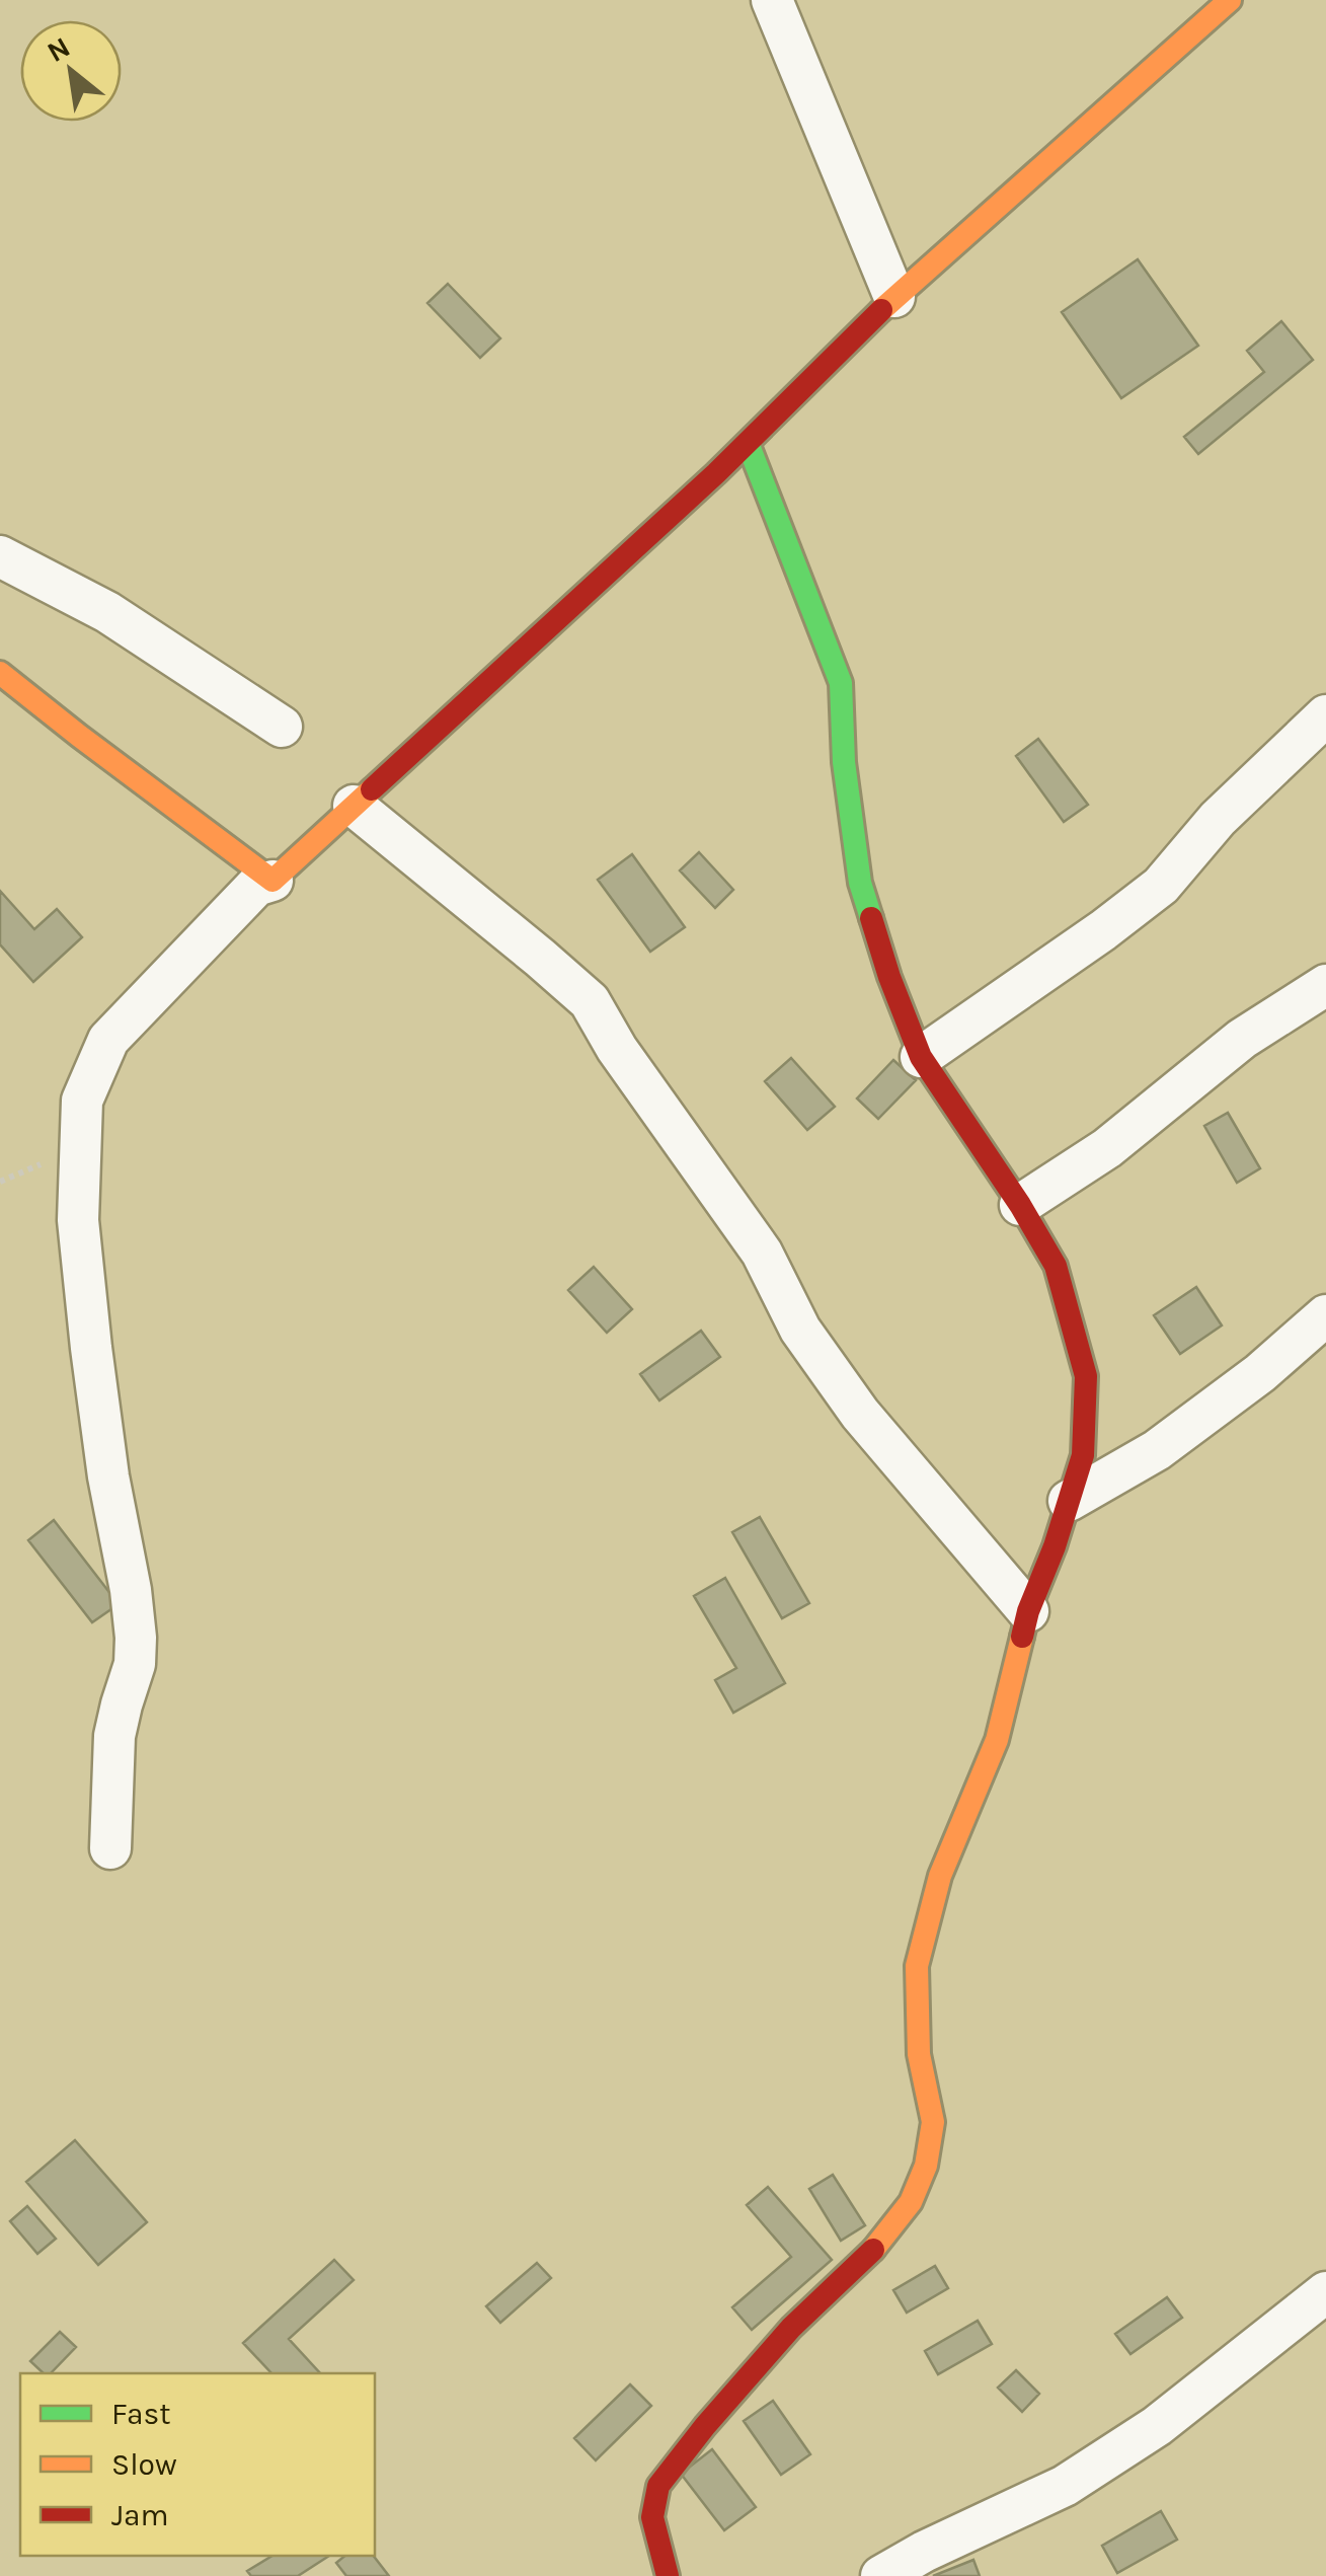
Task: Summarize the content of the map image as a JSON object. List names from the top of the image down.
{
  "legend": ["Fast", "Slow", "Jam"],
  "north": "top left"
}
